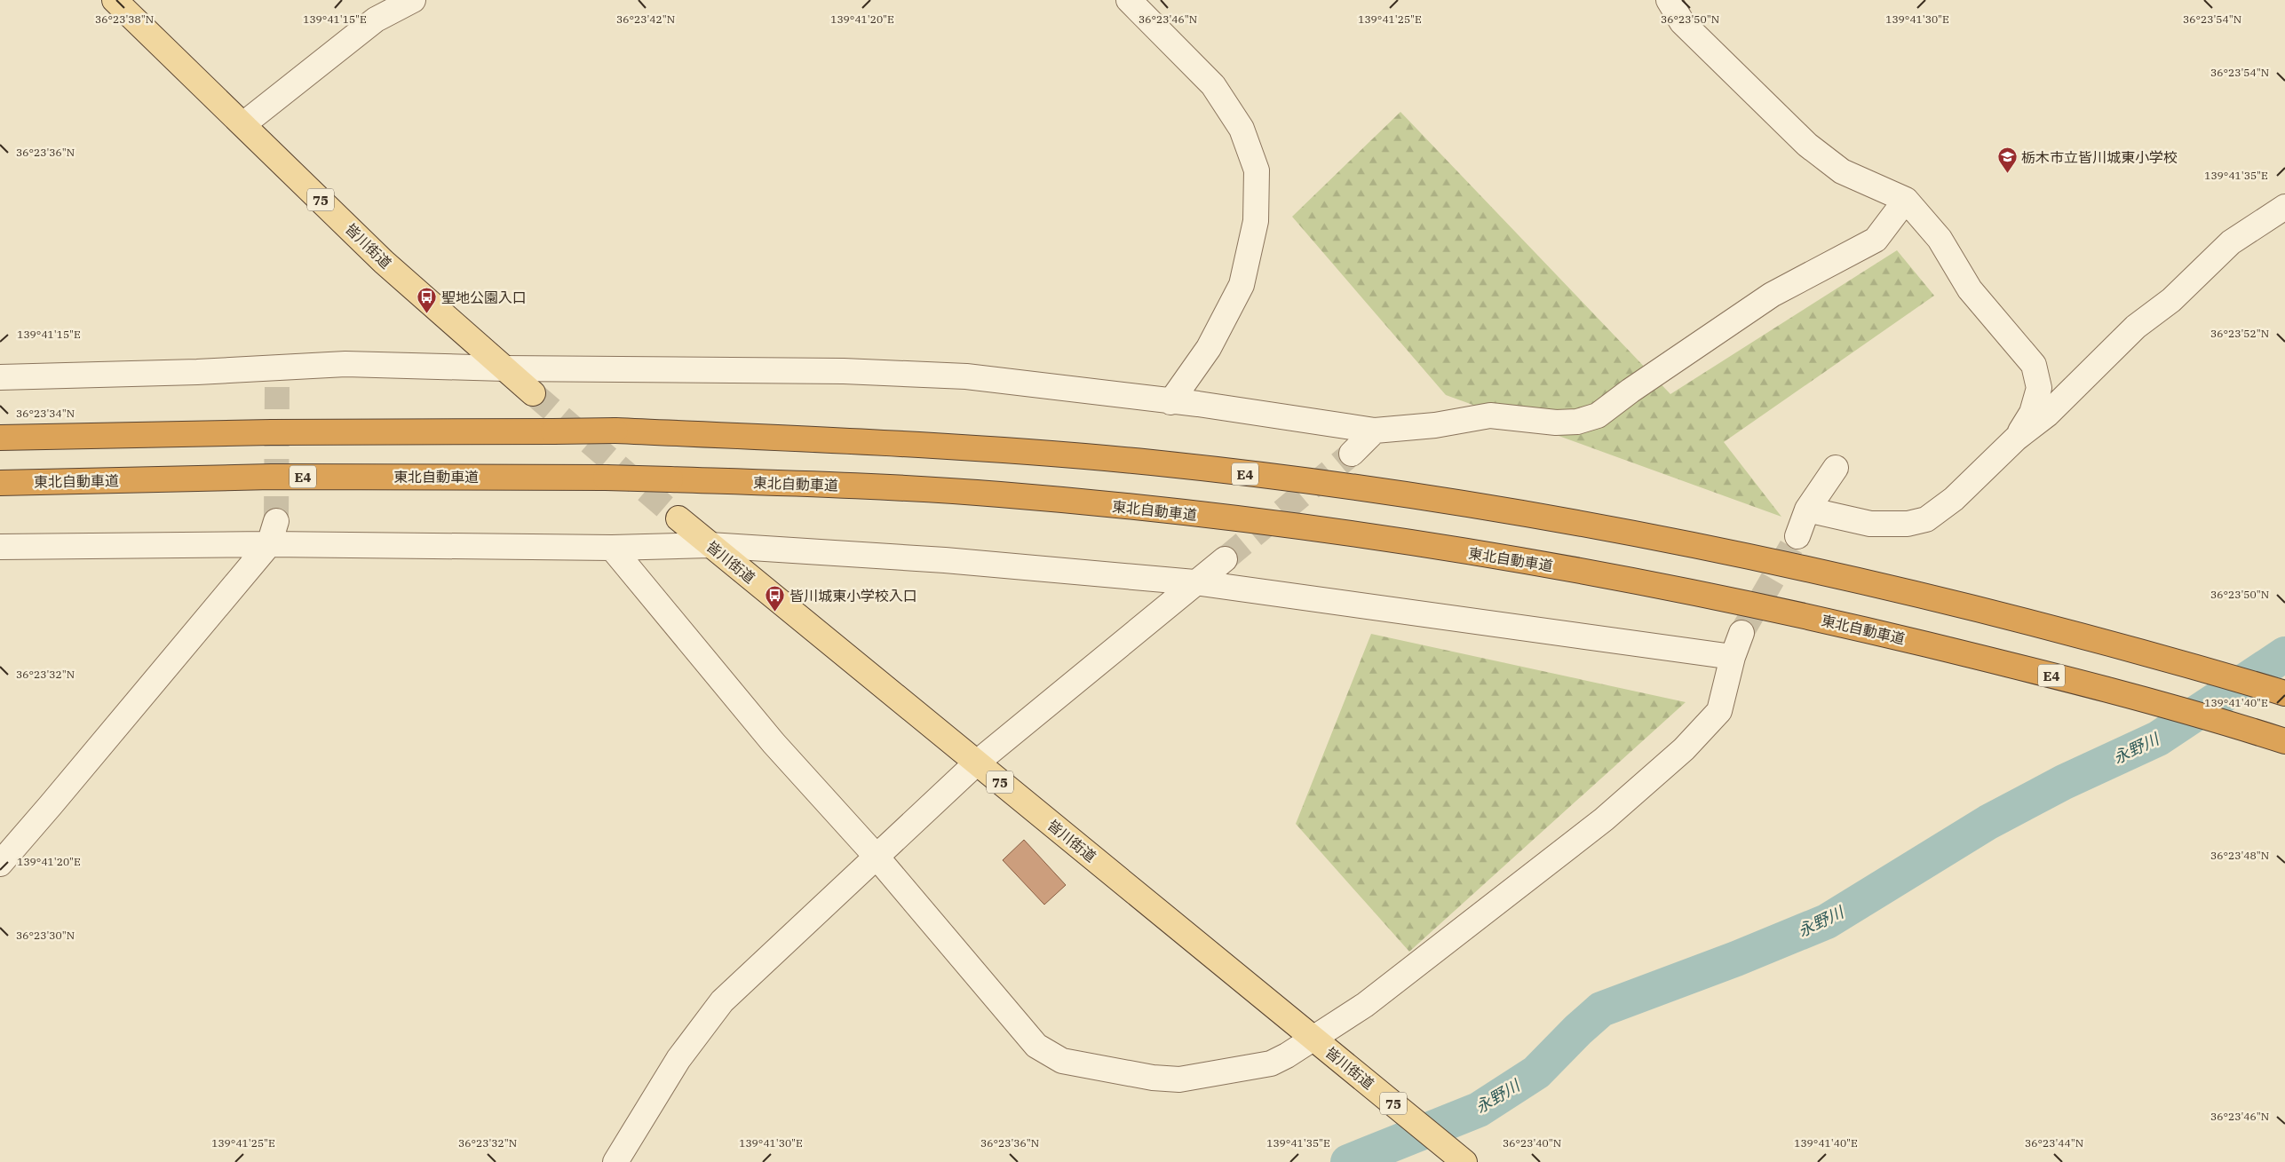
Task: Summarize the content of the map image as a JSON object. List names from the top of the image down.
{
  "streets": {
    "highway": ["E4", "東北自動車道"],
    "main road": ["75", "皆川街道"]
  },
  "water": ["永野川"],
  "places": {
    "school or university": ["栃木市立皆川城東小学校"],
    "bus stop": ["聖地公園入口", "皆川城東小学校入口"]
  },
  "coordinates": [
    "36°23'54\"N",
    "36°23'38\"N",
    "139°41'15\"E",
    "36°23'42\"N",
    "139°41'20\"E",
    "36°23'46\"N",
    "139°41'25\"E",
    "36°23'50\"N",
    "139°41'30\"E",
    "36°23'36\"N",
    "139°41'35\"E",
    "36°23'52\"N",
    "36°23'34\"N",
    "36°23'32\"N",
    "139°41'40\"E",
    "36°23'48\"N",
    "36°23'30\"N",
    "36°23'40\"N",
    "36°23'44\"N"
  ]
}
